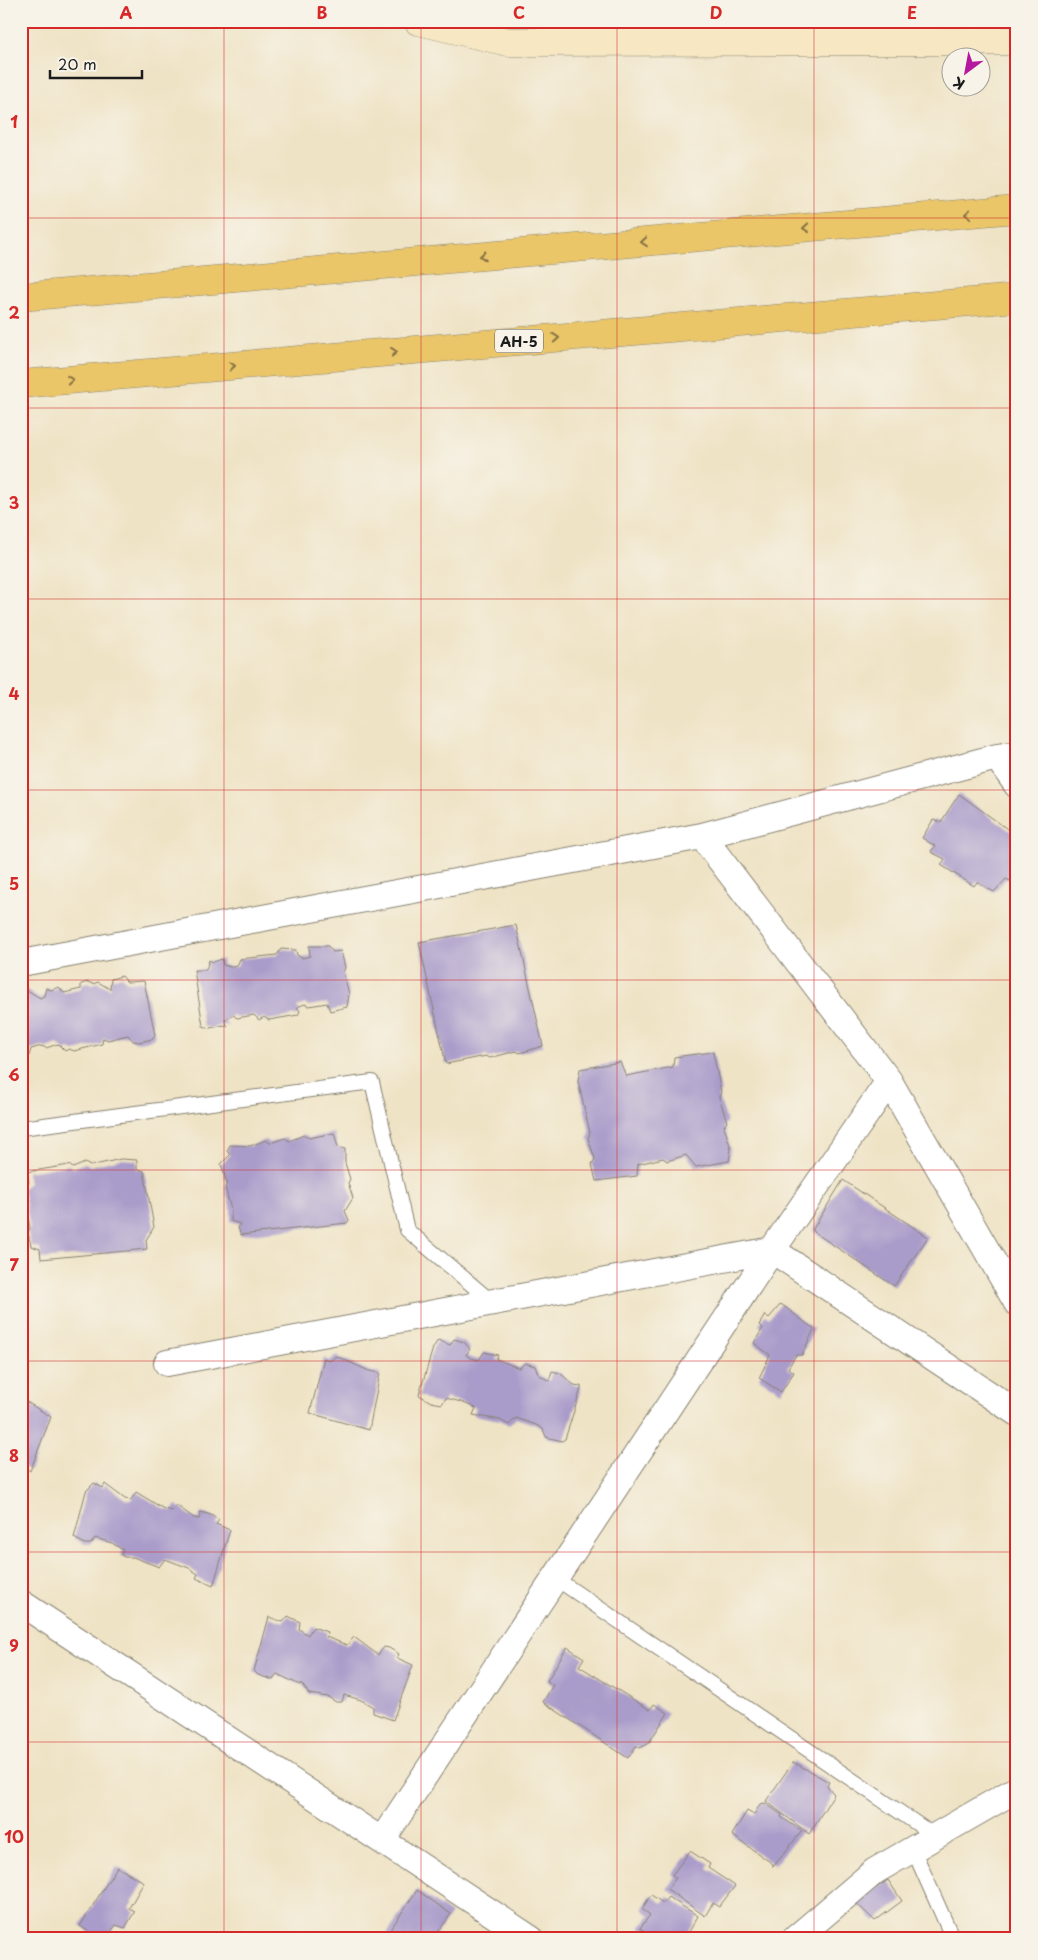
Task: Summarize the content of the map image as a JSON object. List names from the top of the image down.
{
  "streets": {
    "highway": ["AH-5"]
  },
  "scale_bar": "20 m",
  "north": "bottom left",
  "grid": {
    "columns": [
      "A",
      "B",
      "C",
      "D",
      "E"
    ],
    "rows": [
      "1",
      "2",
      "3",
      "4",
      "5",
      "6",
      "7",
      "8",
      "9",
      "10"
    ]
  }
}
